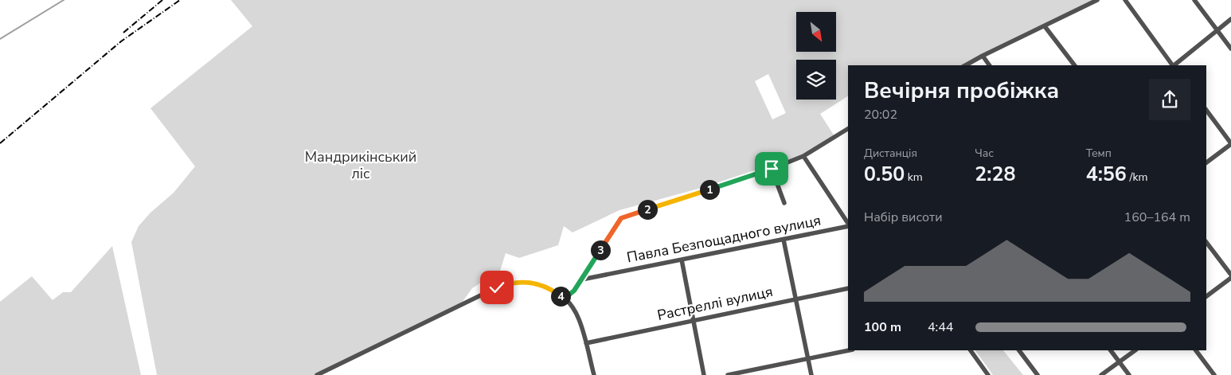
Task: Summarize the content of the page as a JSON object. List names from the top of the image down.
{
  "streets": {
    "street": ["Павла Безпощадного вулиця", "Растреллі вулиця"]
  },
  "parks": ["Мандрикінський ліс"],
  "north": "bottom right",
  "page": {
    "heading": ["Вечірня пробіжка", "20:02"],
    "stats": [
      ["Дистанція", "0.50 km"],
      ["Час", "2:28"],
      ["Темп", "4:56 /km"]
    ],
    "pins": [
      "1",
      "2",
      "3",
      "4"
    ],
    "chart": ["Набір висоти", "160–164 m"],
    "list": [
      {
        "name": "100 m",
        "note": "4:44"
      }
    ]
  }
}
